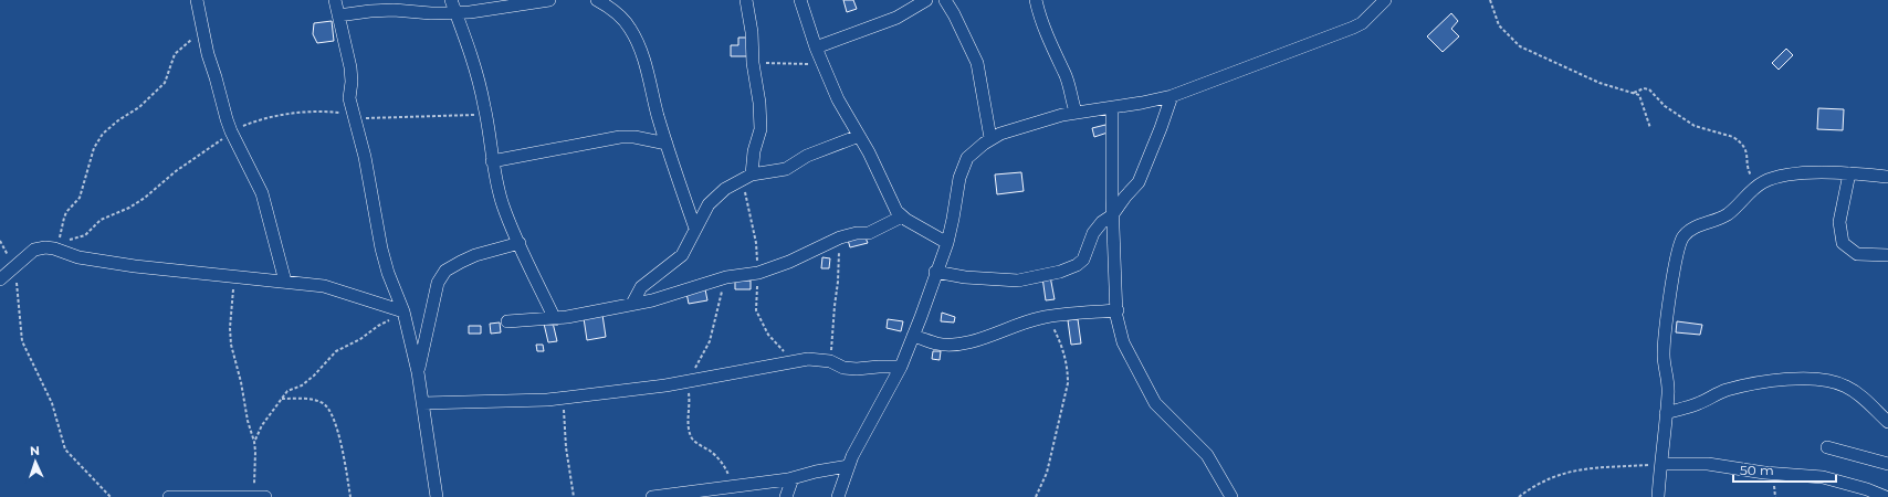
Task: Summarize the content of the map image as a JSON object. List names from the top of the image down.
{
  "scale_bar": "50 m",
  "north": "top"
}
